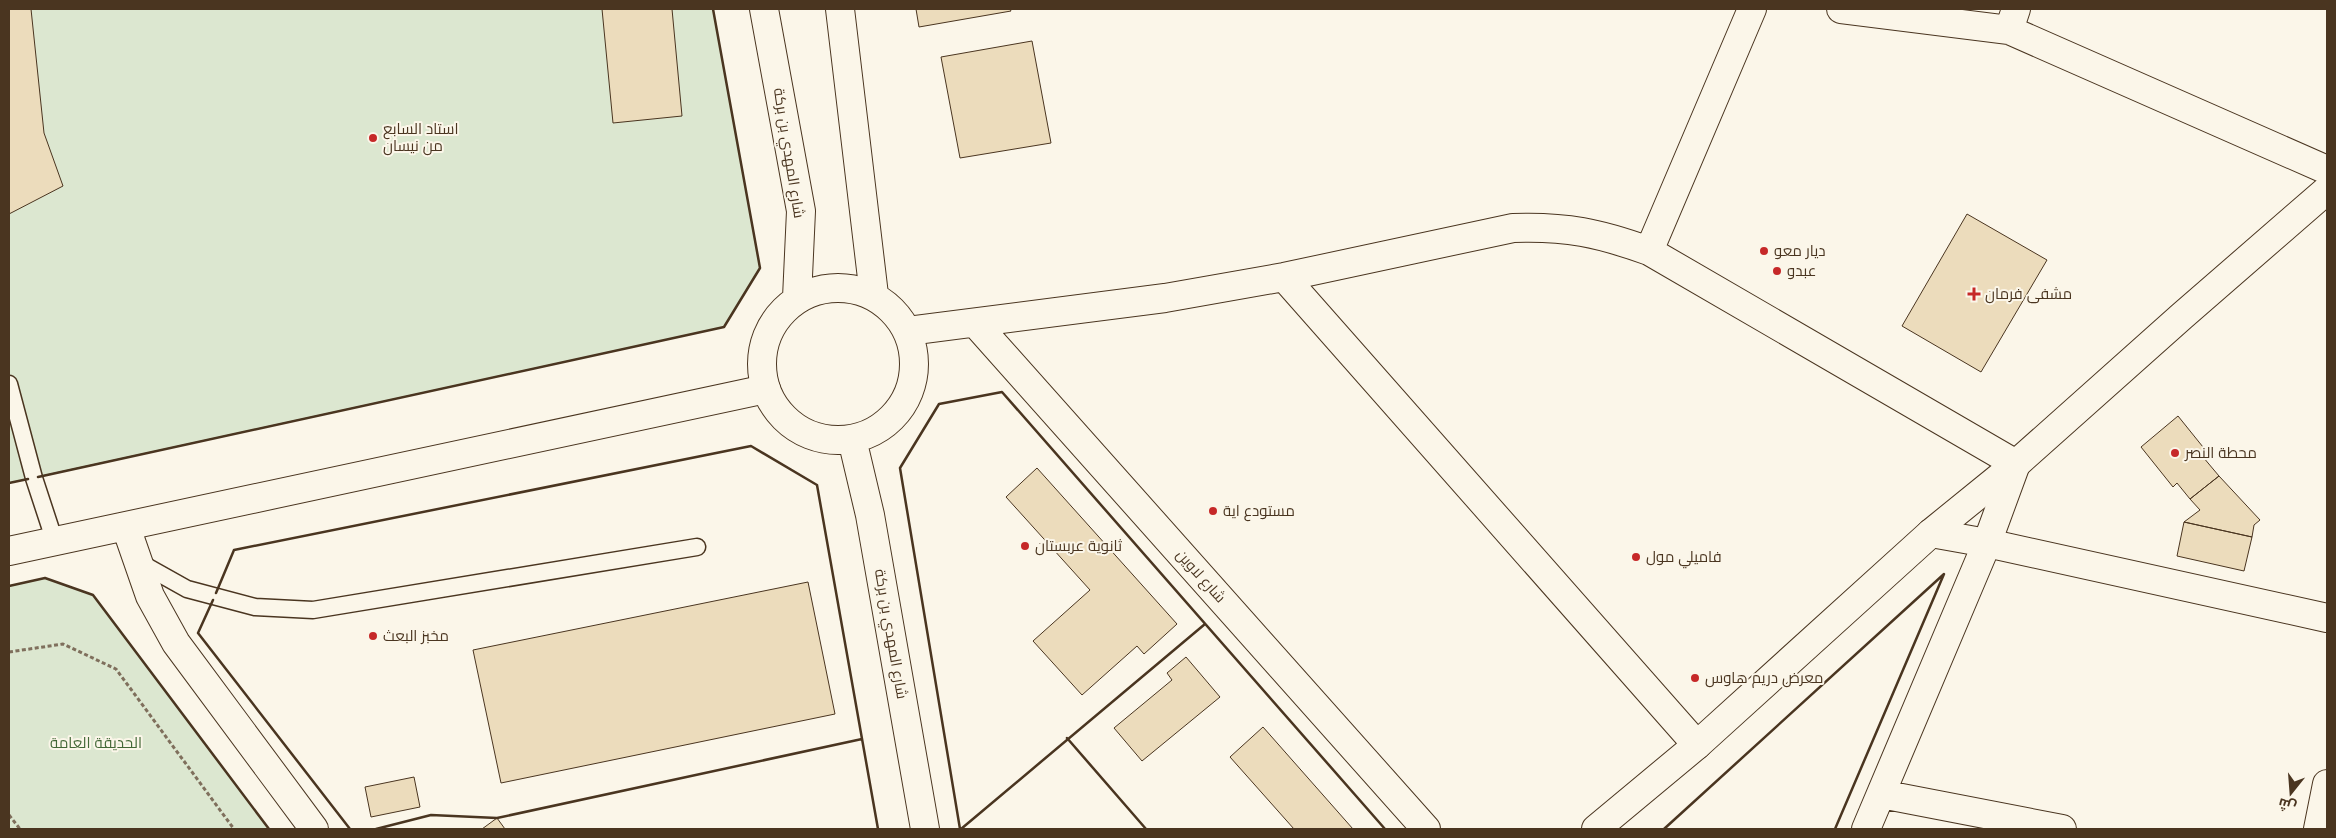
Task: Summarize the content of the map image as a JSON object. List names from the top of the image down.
{
  "streets": {
    "main road": ["شارع المهدي بن بركة", "شارع لاوين"]
  },
  "parks": ["الحديقة العامة"],
  "places": {
    "other": [
      "استاد السابع من نيسان",
      "ديار معو",
      "عبدو",
      "محطة النصر",
      "مستودع اية",
      "ثانوية عربستان",
      "فاميلي مول",
      "مخبز البعث",
      "معرض دريم هاوس"
    ],
    "health": ["مشفى فرمان"]
  },
  "north": "bottom"
}
